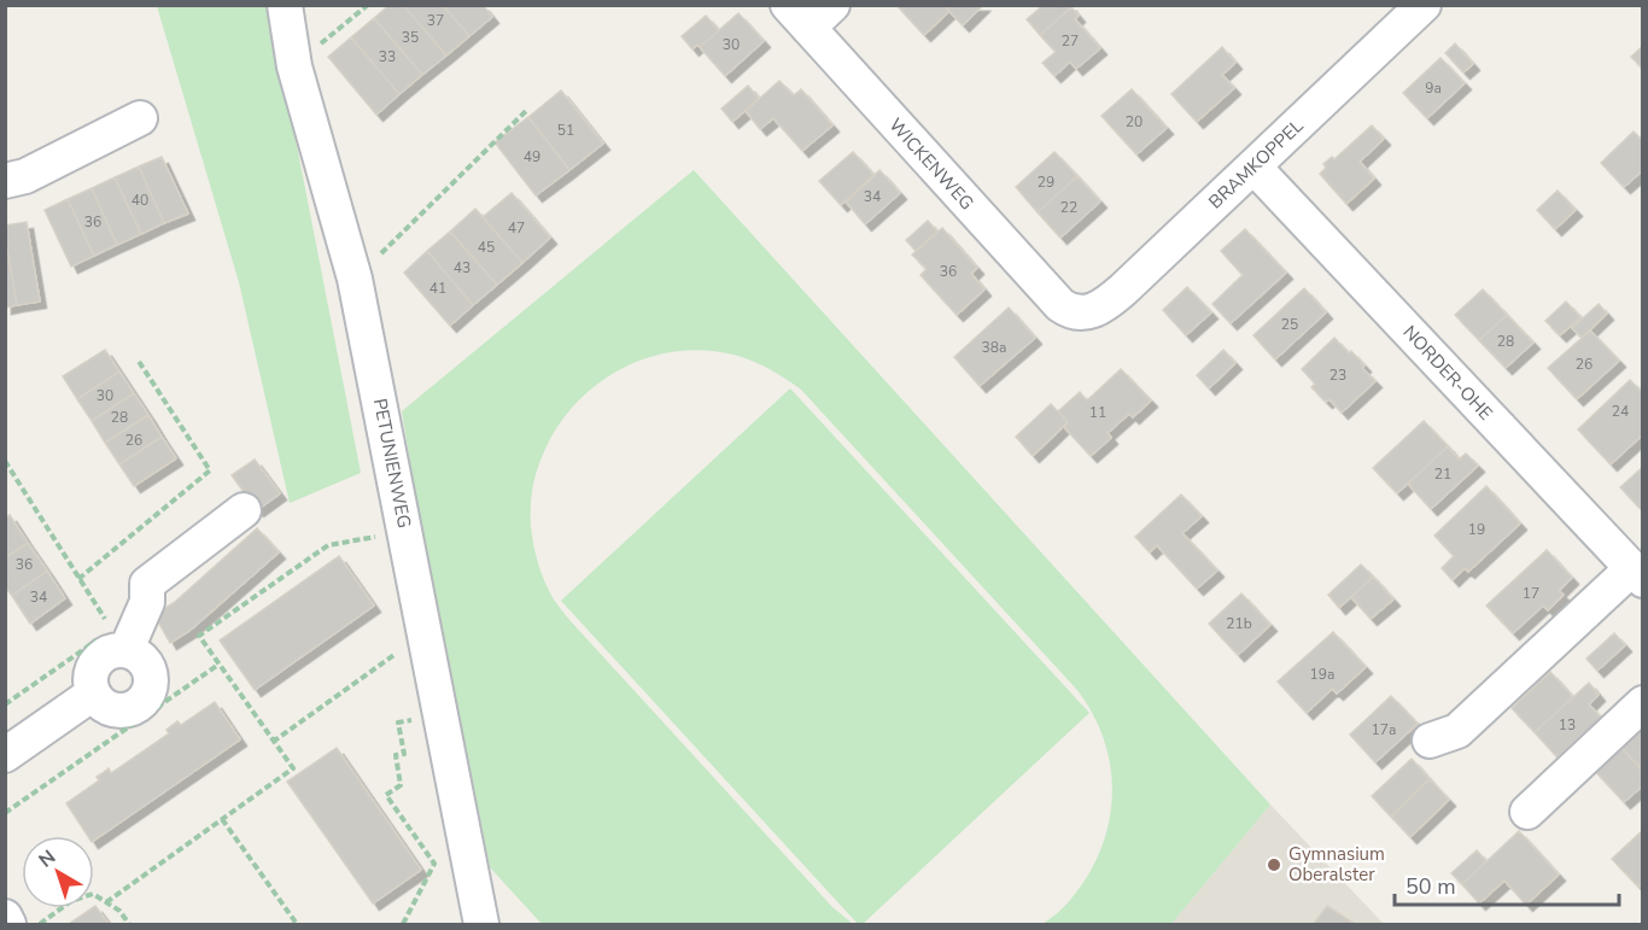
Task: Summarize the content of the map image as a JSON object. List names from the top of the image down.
{
  "streets": {
    "street": [
      "WICKENWEG",
      "BRAMKOPPEL",
      "NORDER-OHE",
      "PETUNIENWEG"
    ]
  },
  "crossings": [
    ["WICKENWEG", "BRAMKOPPEL"],
    ["BRAMKOPPEL", "NORDER-OHE"]
  ],
  "places": ["Gymnasium Oberalster"],
  "house_numbers": [
    "37",
    "35",
    "27",
    "30",
    "33",
    "9a",
    "20",
    "51",
    "49",
    "29",
    "34",
    "40",
    "22",
    "36",
    "47",
    "45",
    "43",
    "36",
    "41",
    "25",
    "28",
    "38a",
    "26",
    "23",
    "30",
    "24",
    "11",
    "28",
    "26",
    "21",
    "19",
    "36",
    "17",
    "34",
    "21b",
    "19a",
    "13",
    "17a"
  ],
  "scale_bar": "50 m",
  "north": "top left"
}
